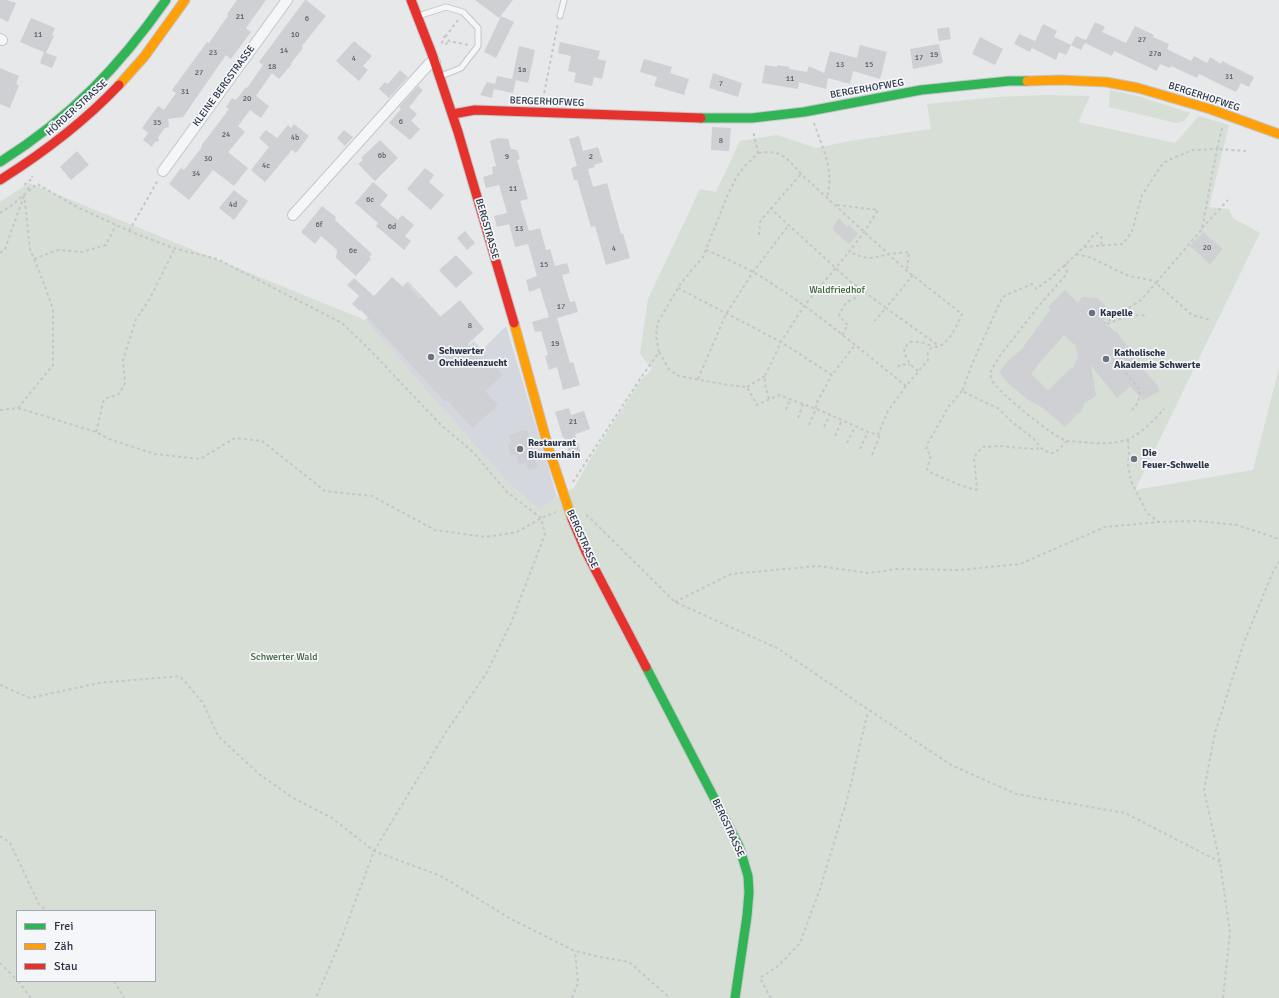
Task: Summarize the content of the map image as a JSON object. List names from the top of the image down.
{
  "streets": {
    "main road": ["BERGERHOFWEG", "HÖRDER STRASSE", "BERGSTRASSE"],
    "street": ["KLEINE BERGSTRASSE"]
  },
  "crossings": [
    ["BERGERHOFWEG", "BERGSTRASSE"]
  ],
  "parks": ["Waldfriedhof", "Schwerter Wald"],
  "places": [
    "Kapelle",
    "Schwerter Orchideenzucht",
    "Katholische Akademie Schwerte",
    "Restaurant Blumenhain",
    "Die Feuer-Schwelle"
  ],
  "house_numbers": [
    "21",
    "6",
    "11",
    "10",
    "27",
    "14",
    "23",
    "27a",
    "19",
    "17",
    "4",
    "13",
    "15",
    "18",
    "1a",
    "27",
    "31",
    "11",
    "7",
    "31",
    "20",
    "6",
    "35",
    "24",
    "4b",
    "8",
    "6b",
    "9",
    "2",
    "30",
    "4c",
    "34",
    "11",
    "6c",
    "4d",
    "6f",
    "6d",
    "13",
    "20",
    "4",
    "6e",
    "15",
    "17",
    "8",
    "19",
    "21"
  ],
  "legend": ["Frei", "Zäh", "Stau"]
}
